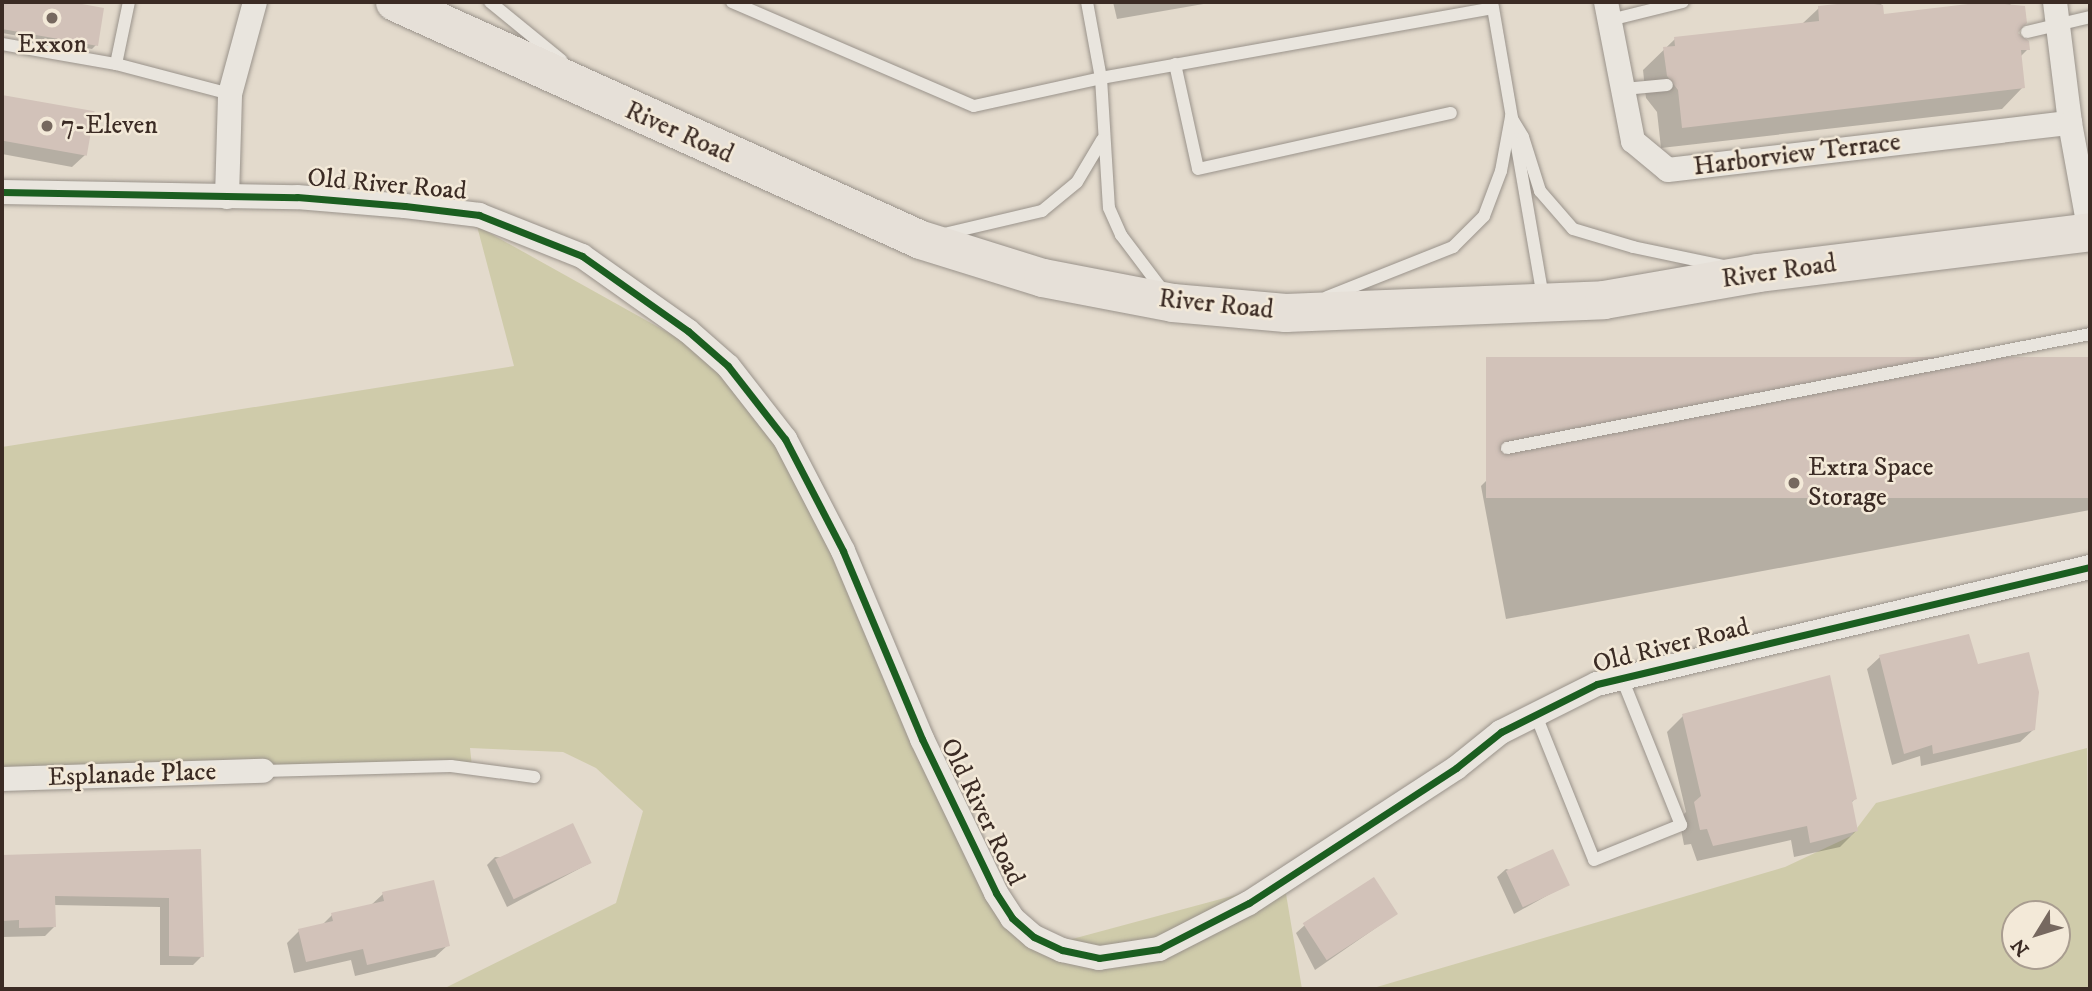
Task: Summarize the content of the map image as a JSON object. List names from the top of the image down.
{
  "streets": {
    "main road": ["River Road"],
    "street": ["Harborview Terrace", "Old River Road", "Esplanade Place"]
  },
  "places": ["Exxon", "7-Eleven", "Extra Space Storage"],
  "north": "bottom left"
}
